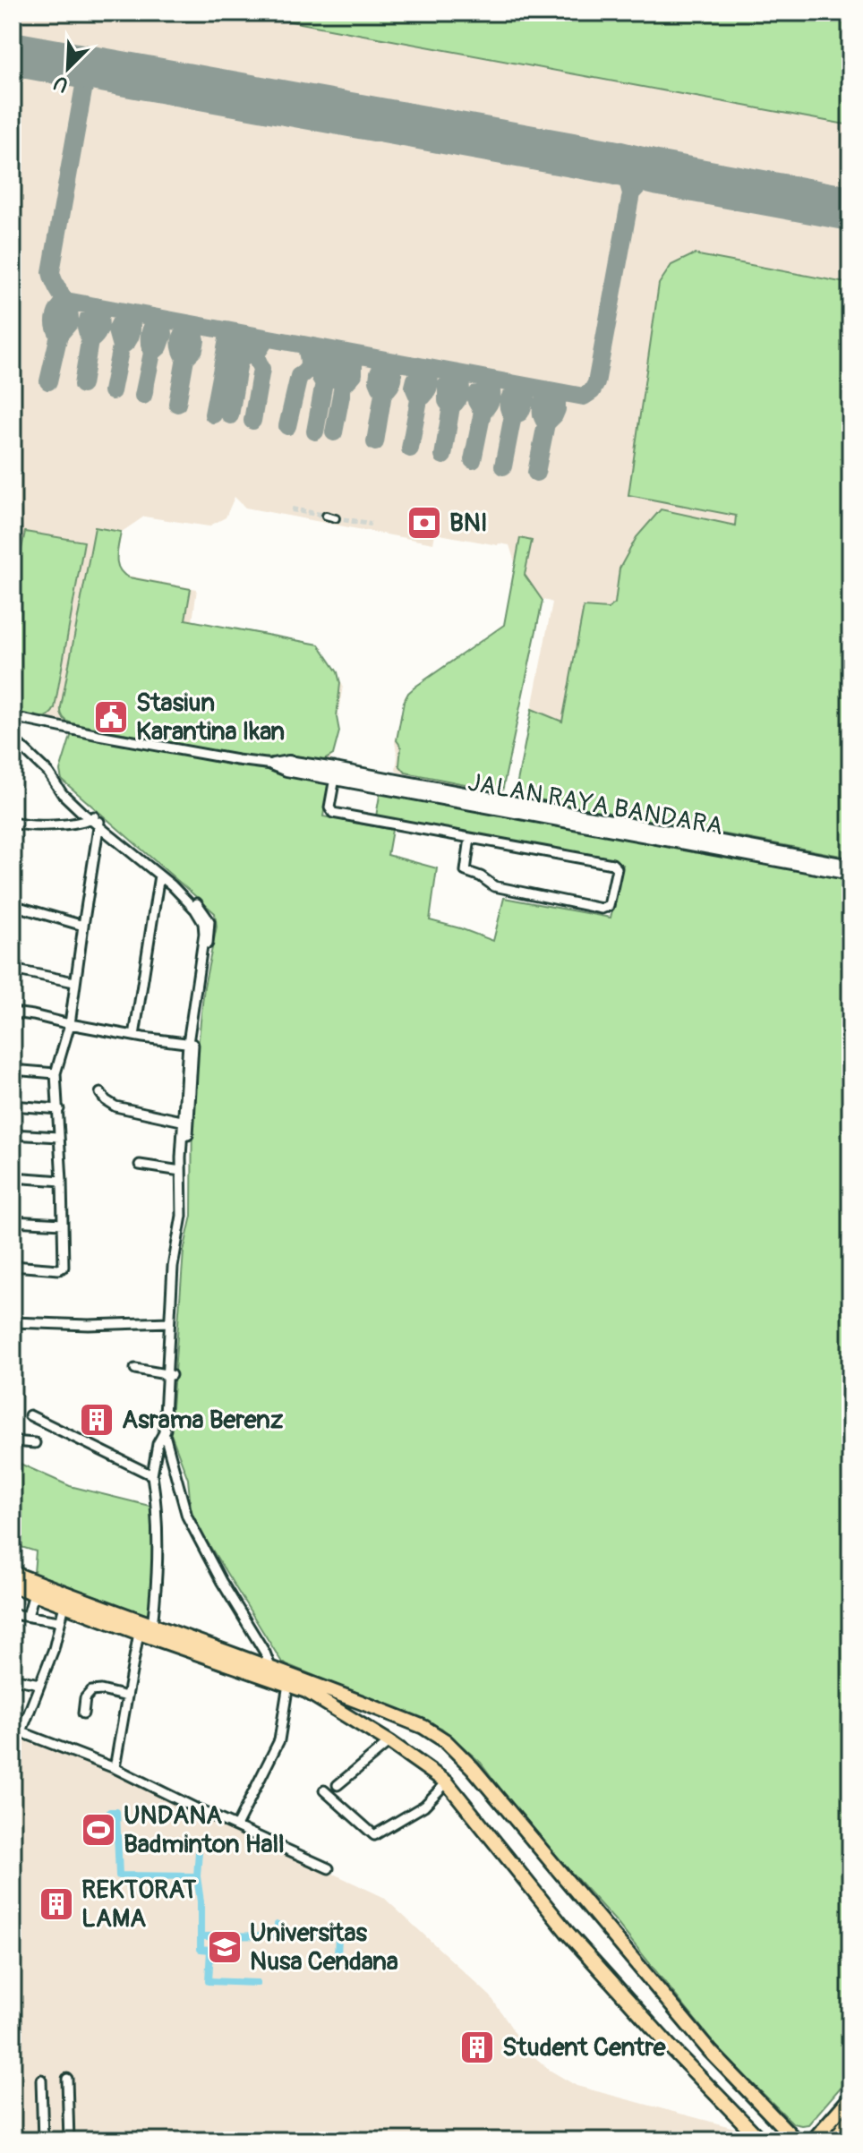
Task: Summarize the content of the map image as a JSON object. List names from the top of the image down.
{
  "streets": {
    "main road": ["JALAN RAYA BANDARA"]
  },
  "places": {
    "bank": ["BNI"],
    "public building": ["Stasiun Karantina Ikan"],
    "building": ["Asrama Berenz", "REKTORAT LAMA", "Student Centre"],
    "sports": ["UNDANA Badminton Hall"],
    "school or university": ["Universitas Nusa Cendana"]
  },
  "north": "bottom left"
}
